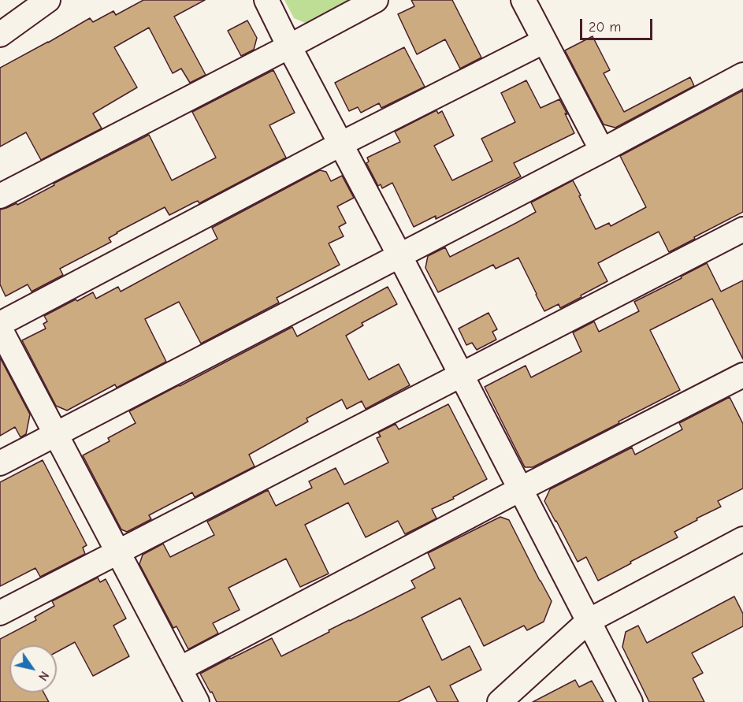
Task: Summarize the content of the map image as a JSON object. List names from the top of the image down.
{
  "scale_bar": "20 m",
  "north": "bottom right"
}
